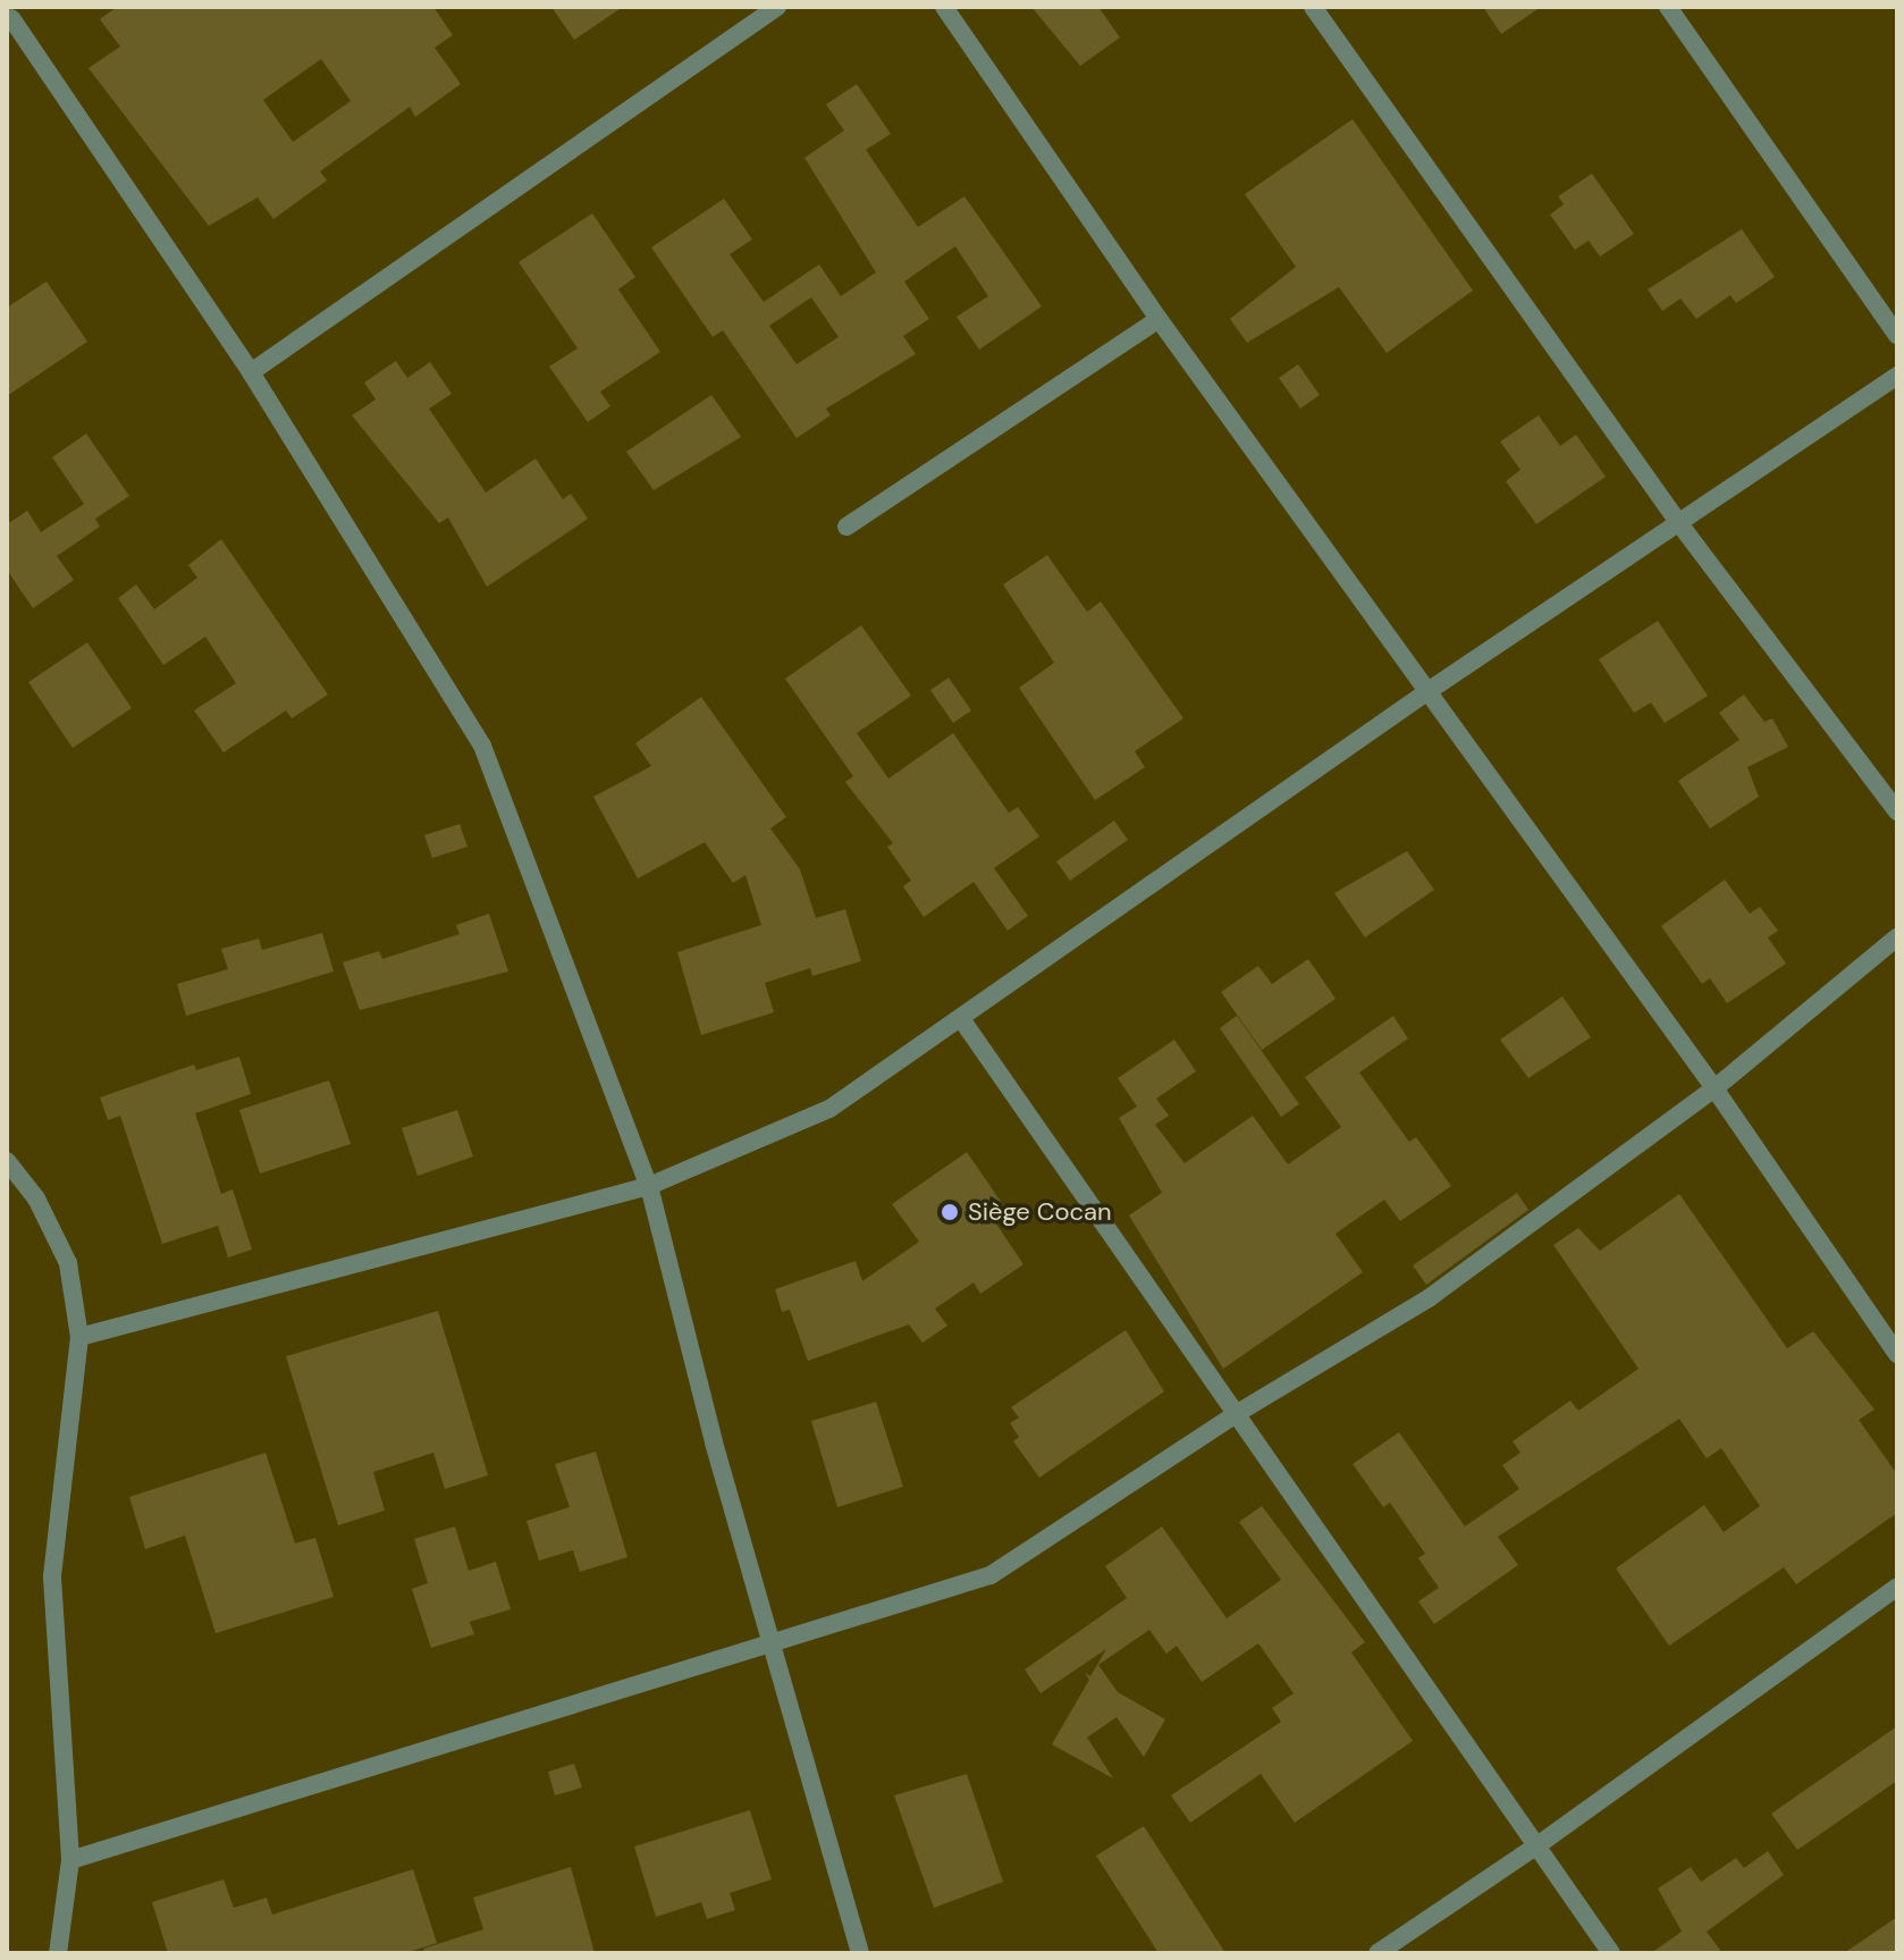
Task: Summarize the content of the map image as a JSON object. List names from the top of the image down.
{
  "places": ["Siège Cocan"]
}
